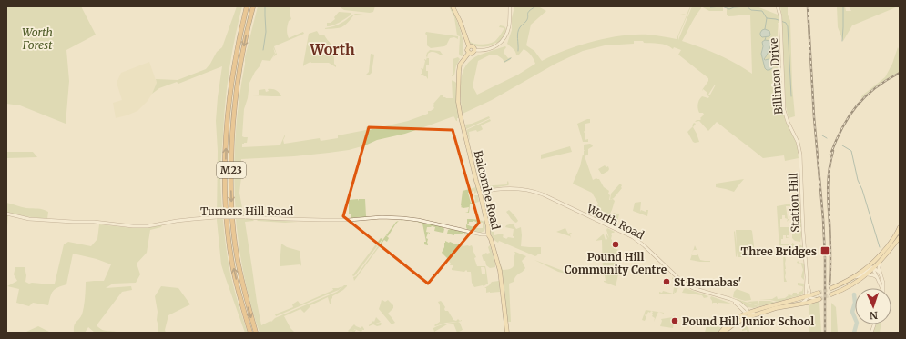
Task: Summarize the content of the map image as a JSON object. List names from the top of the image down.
{
  "streets": {
    "highway": ["M23"],
    "main road": ["Balcombe Road"],
    "street": [
      "Billinton Drive",
      "Station Hill",
      "Turners Hill Road",
      "Worth Road"
    ]
  },
  "crossings": [
    ["Billinton Drive", "Station Hill"],
    ["Balcombe Road", "Turners Hill Road"],
    ["Balcombe Road", "Worth Road"]
  ],
  "districts": ["Worth"],
  "parks": ["Worth Forest"],
  "places": {
    "other": ["Pound Hill Community Centre", "St Barnabas'", "Pound Hill Junior School"],
    "transit": ["Three Bridges"]
  },
  "north": "bottom"
}
